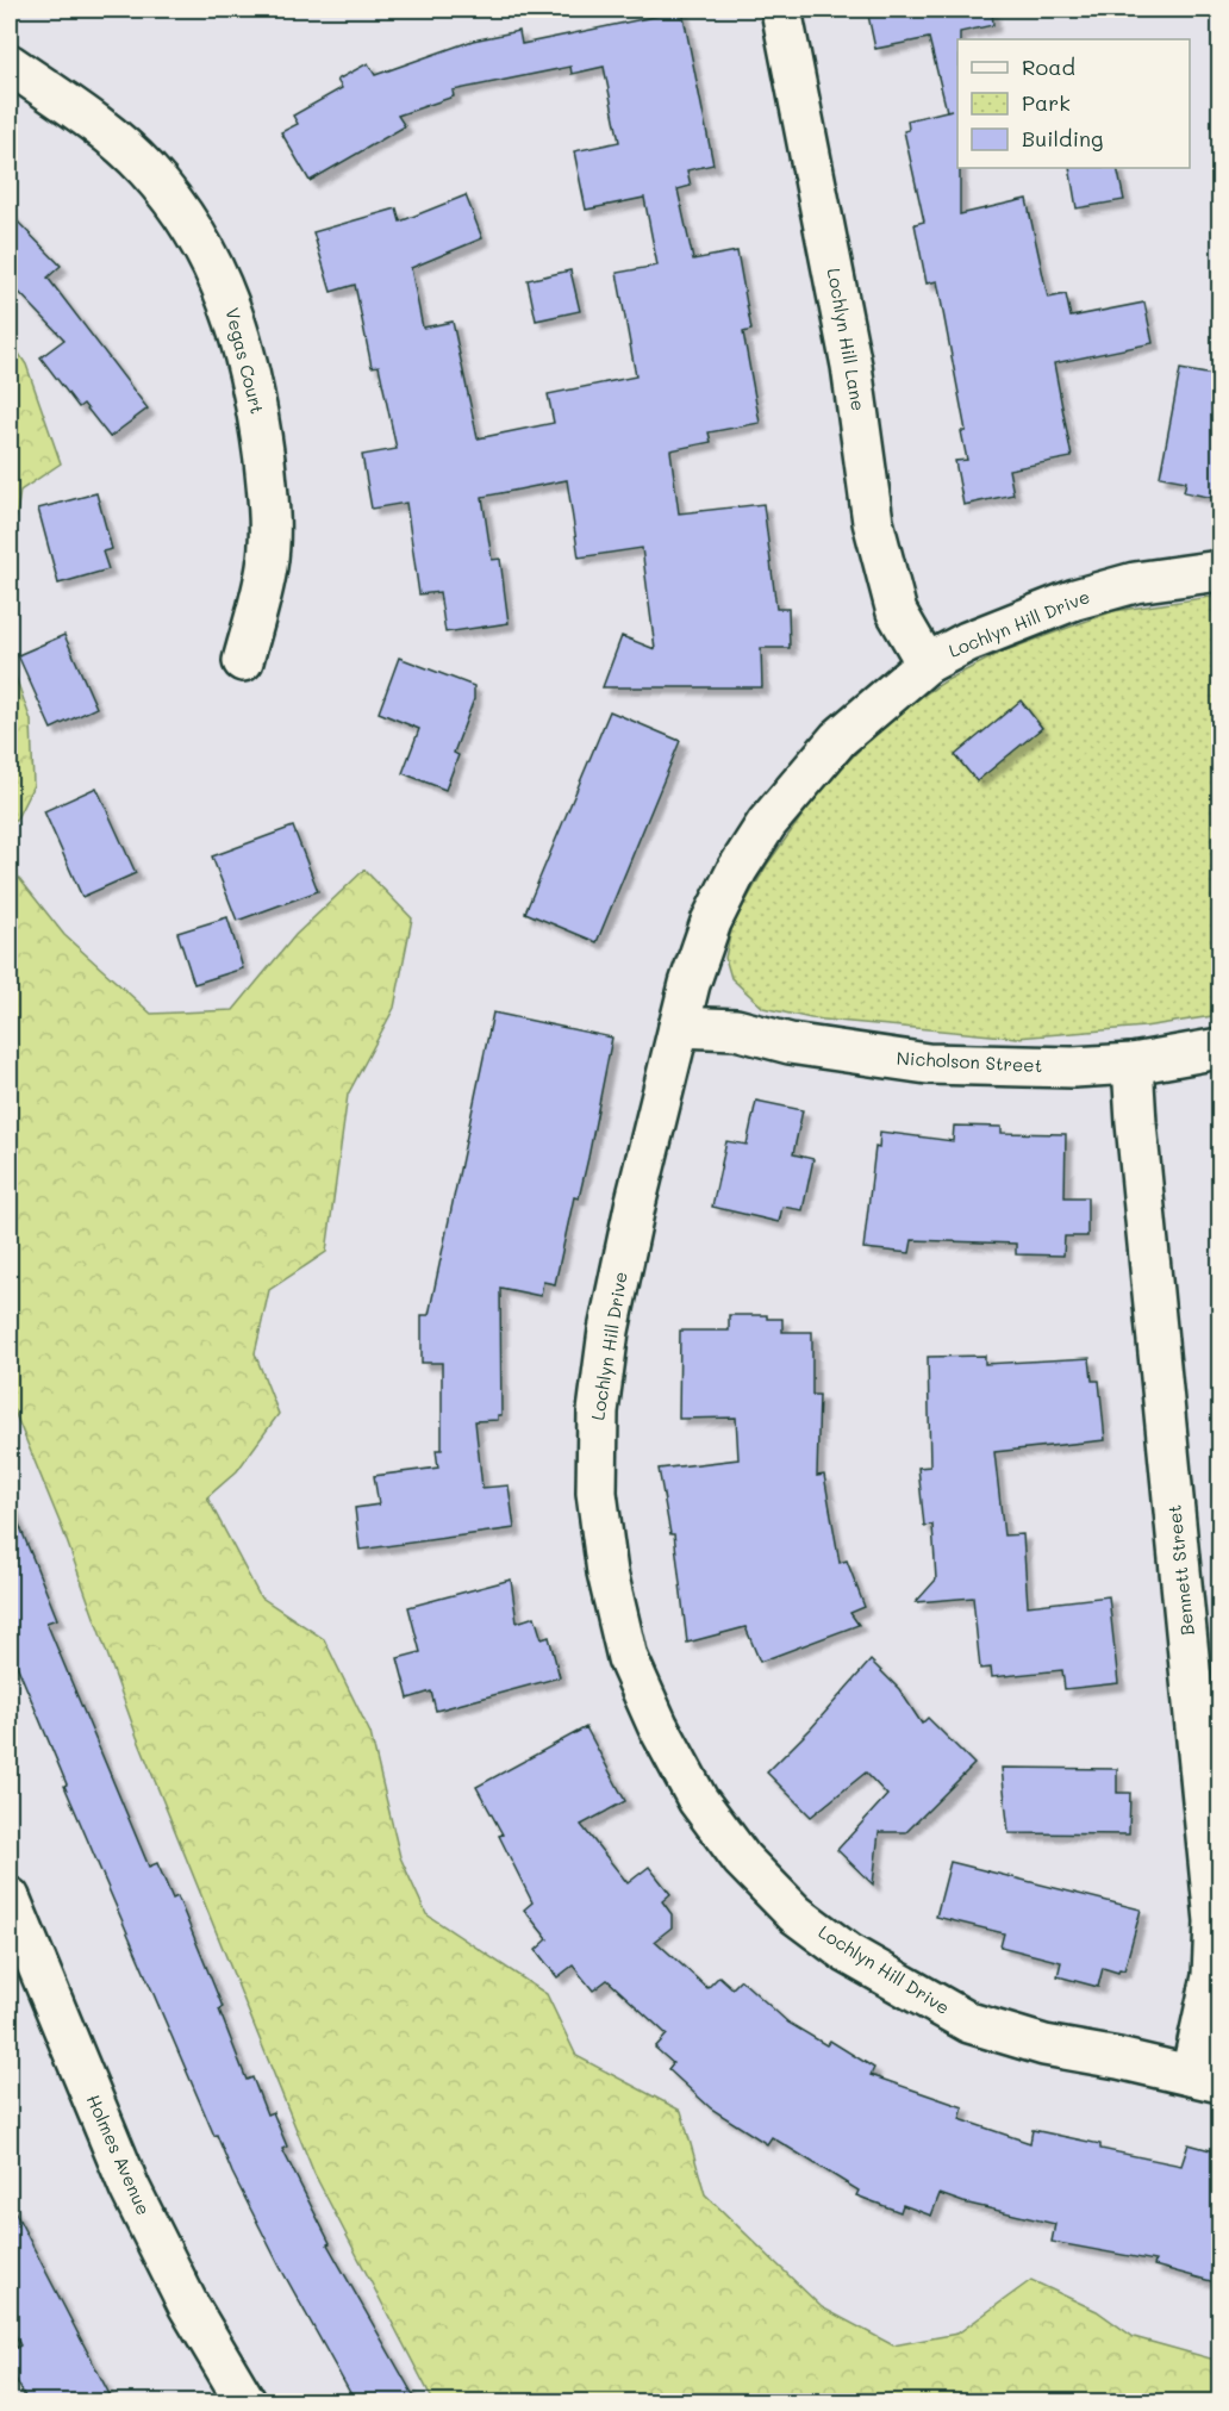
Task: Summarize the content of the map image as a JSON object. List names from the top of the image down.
{
  "streets": {
    "street": [
      "Lochlyn Hill Lane",
      "Vegas Court",
      "Lochlyn Hill Drive",
      "Nicholson Street",
      "Bennett Street",
      "Holmes Avenue"
    ]
  },
  "crossings": [
    ["Lochlyn Hill Lane", "Lochlyn Hill Drive"],
    ["Lochlyn Hill Drive", "Nicholson Street"],
    ["Lochlyn Hill Drive", "Bennett Street"],
    ["Nicholson Street", "Bennett Street"]
  ],
  "legend": ["Road", "Park", "Building"]
}
